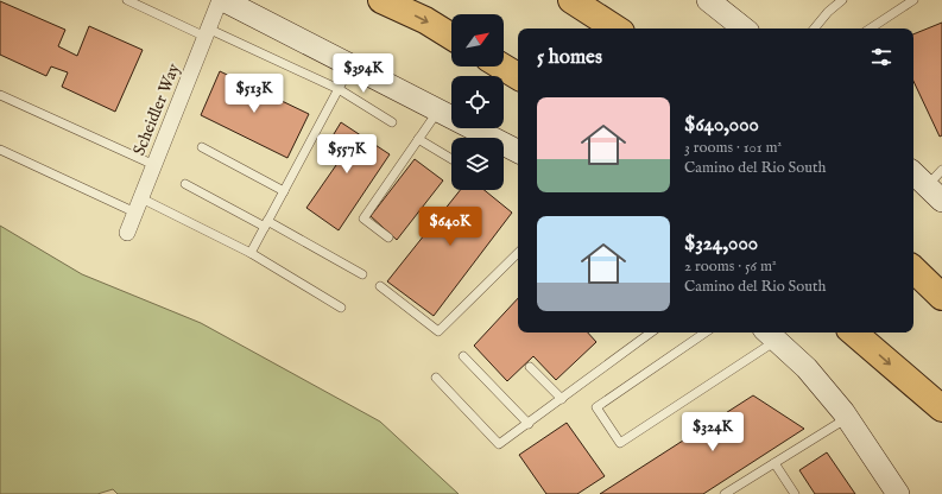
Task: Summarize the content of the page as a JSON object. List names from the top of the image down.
{
  "streets": {
    "street": ["Scheidler Way"]
  },
  "north": "top right",
  "page": {
    "heading": "5 homes",
    "price": [
      "$394K",
      "$513K",
      "$557K",
      "$640K",
      "$324K"
    ],
    "list": [
      {
        "name": "$640,000",
        "note": "3 rooms · 101 m² · Camino del Rio South"
      },
      {
        "name": "$324,000",
        "note": "2 rooms · 56 m² · Camino del Rio South"
      }
    ]
  }
}
